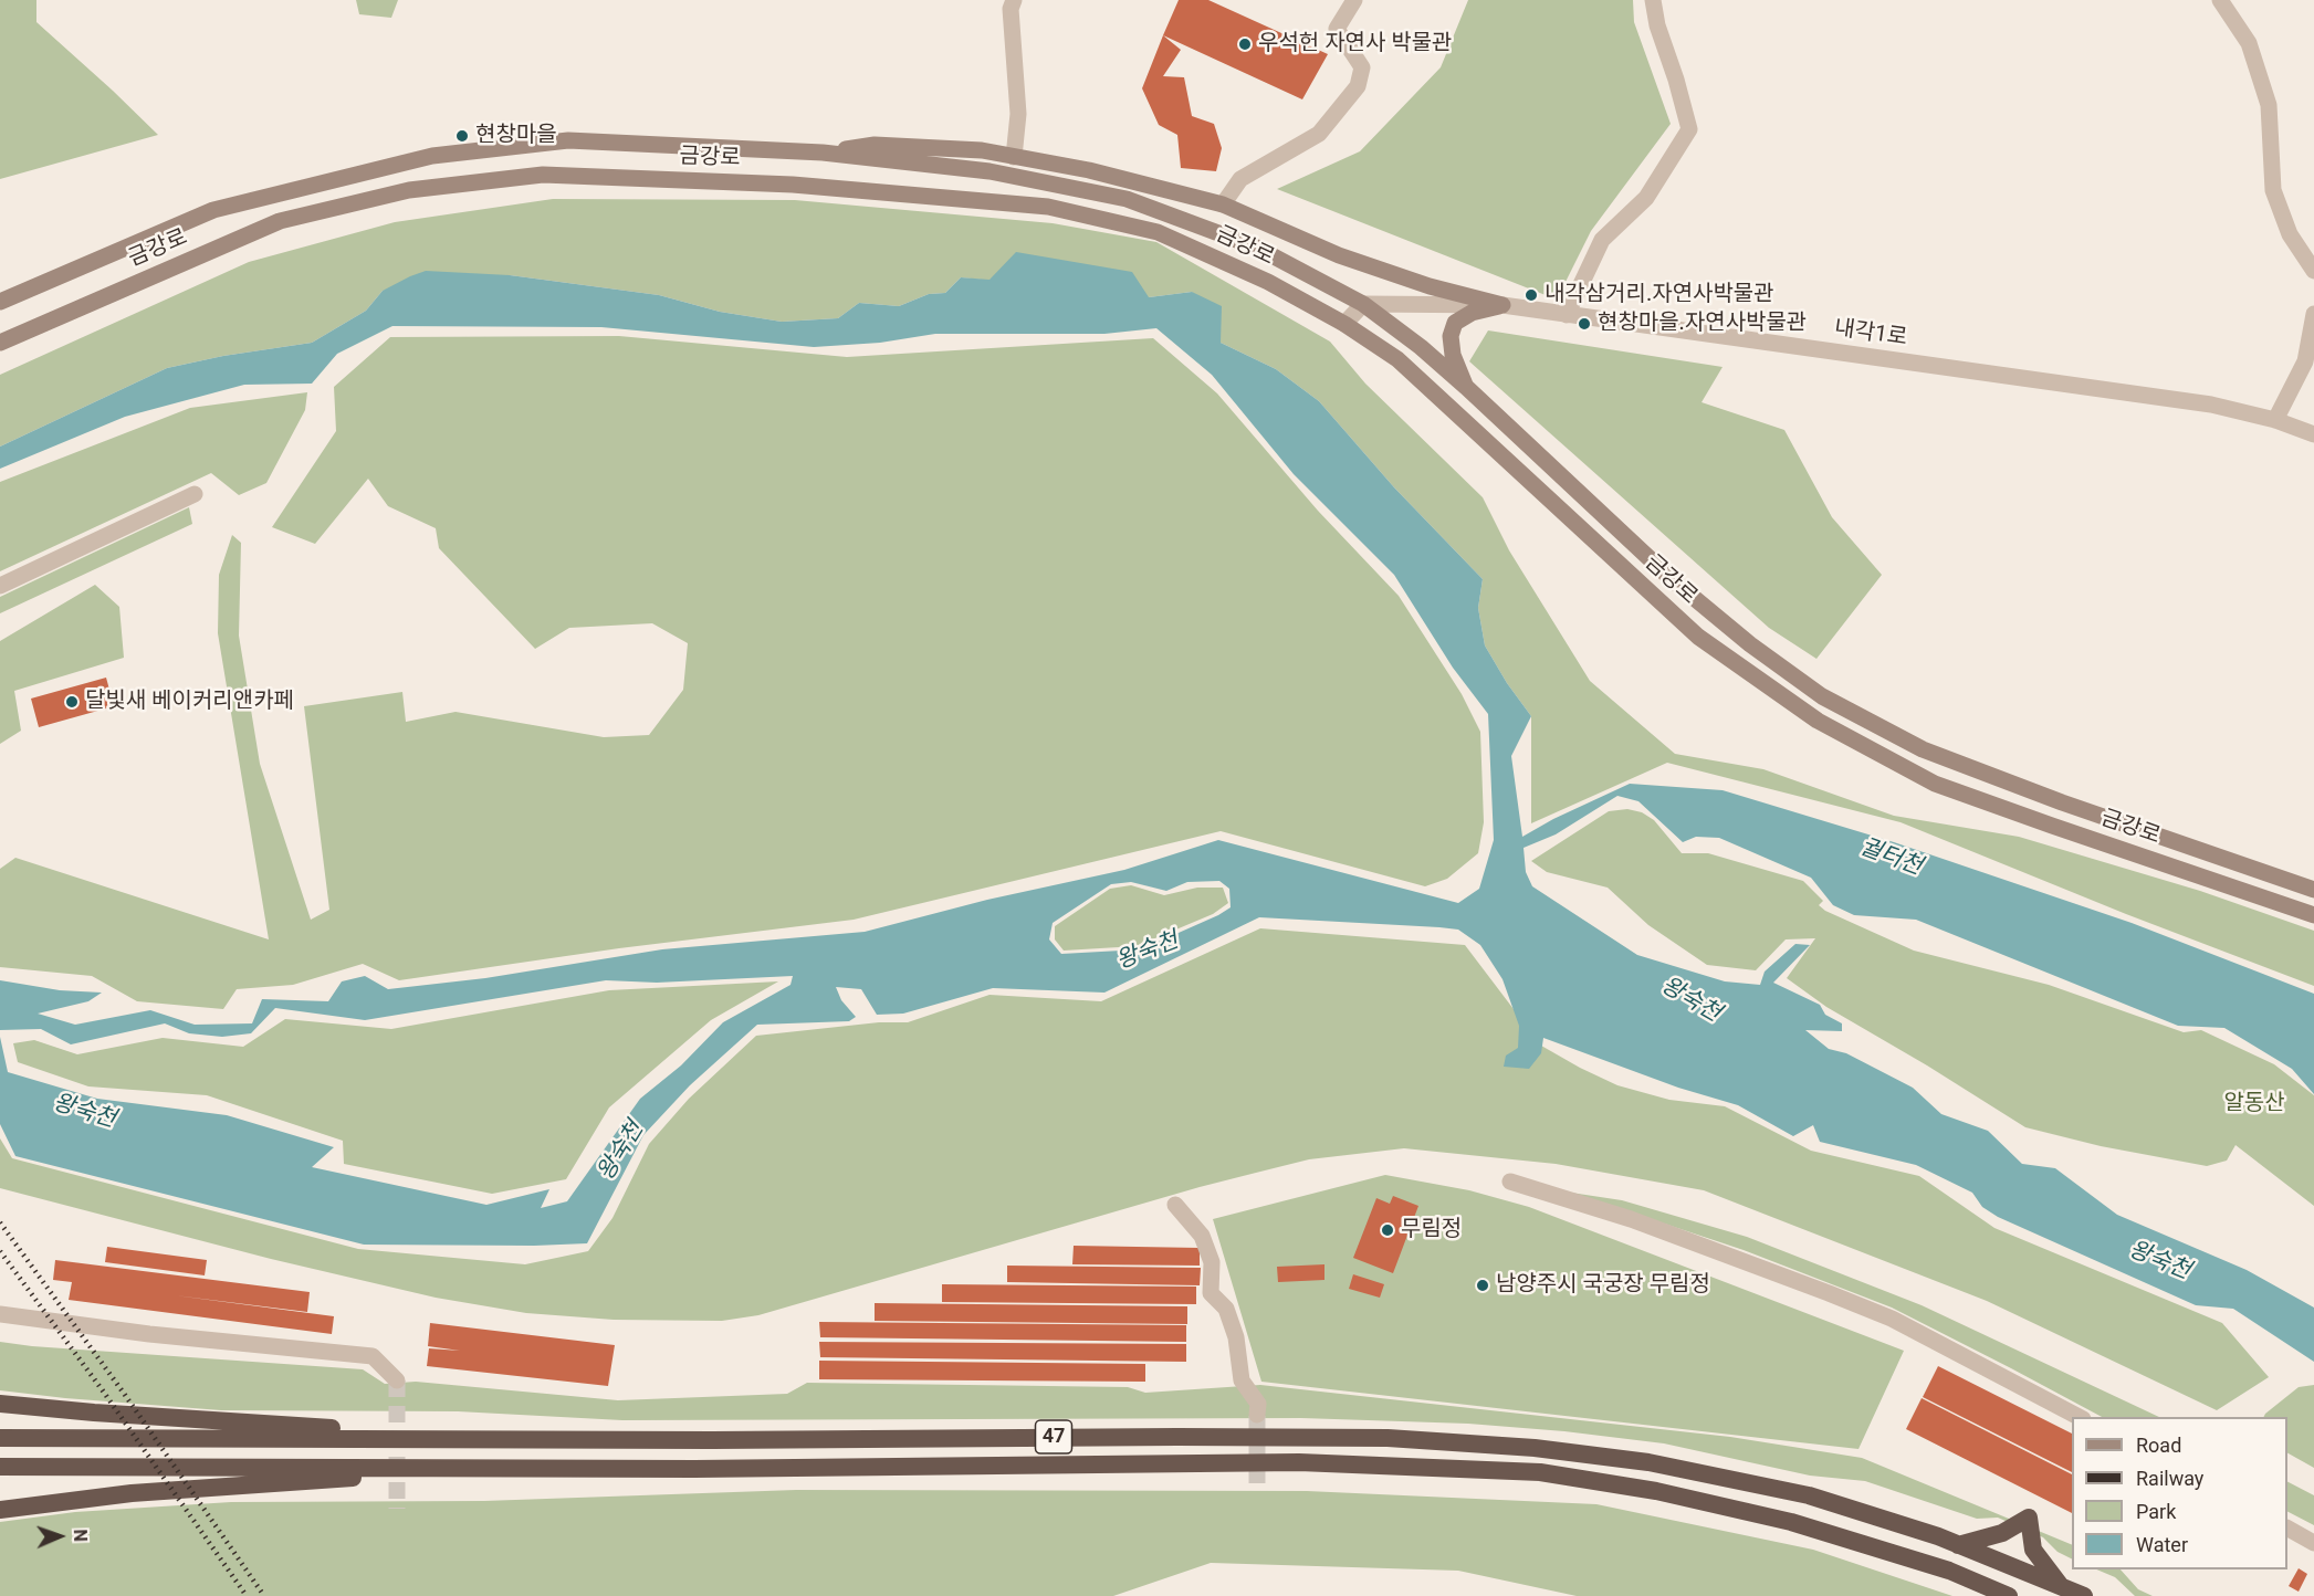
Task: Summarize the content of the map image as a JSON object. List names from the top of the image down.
{
  "streets": {
    "highway": ["47"],
    "main road": ["금강로"],
    "street": ["내각1로"]
  },
  "crossings": [
    ["금강로", "내각1로"]
  ],
  "water": ["궐터천", "왕숙천"],
  "parks": ["알동산"],
  "places": [
    "우석헌 자연사 박물관",
    "현창마을",
    "내각삼거리.자연사박물관",
    "현창마을.자연사박물관",
    "달빛새 베이커리앤카페",
    "무림정",
    "남양주시 국궁장 무림정"
  ],
  "legend": [
    "Road",
    "Railway",
    "Park",
    "Water"
  ],
  "north": "right"
}
